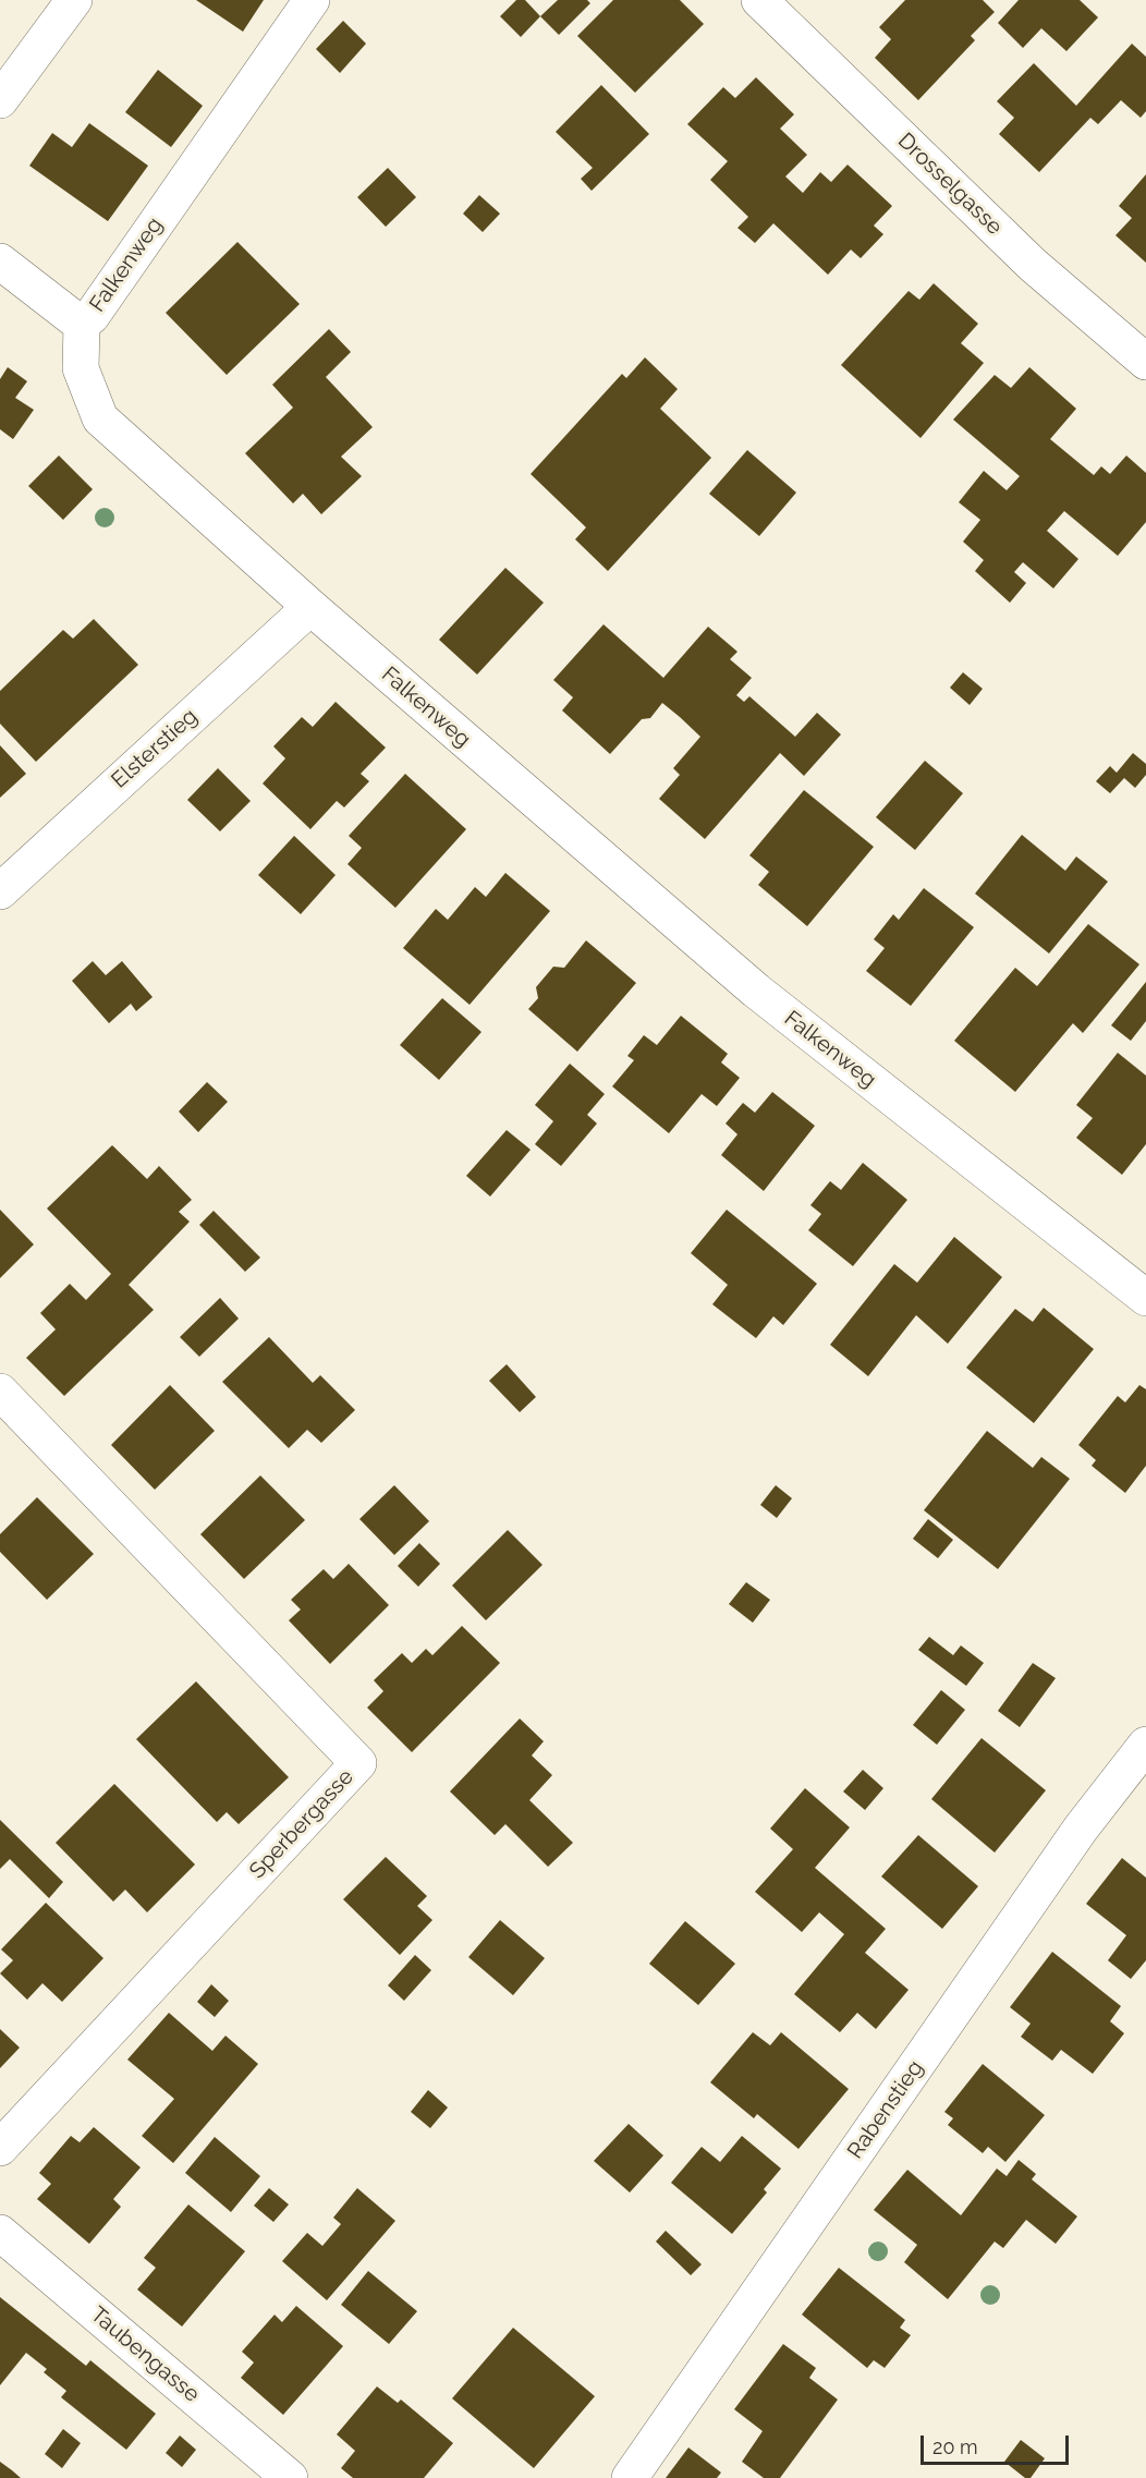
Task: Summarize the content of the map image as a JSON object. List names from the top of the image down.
{
  "streets": {
    "street": [
      "Drosselgasse",
      "Falkenweg",
      "Elsterstieg",
      "Sperbergasse",
      "Rabenstieg",
      "Taubengasse"
    ]
  },
  "crossings": [
    ["Falkenweg", "Elsterstieg"]
  ],
  "scale_bar": "20 m"
}
